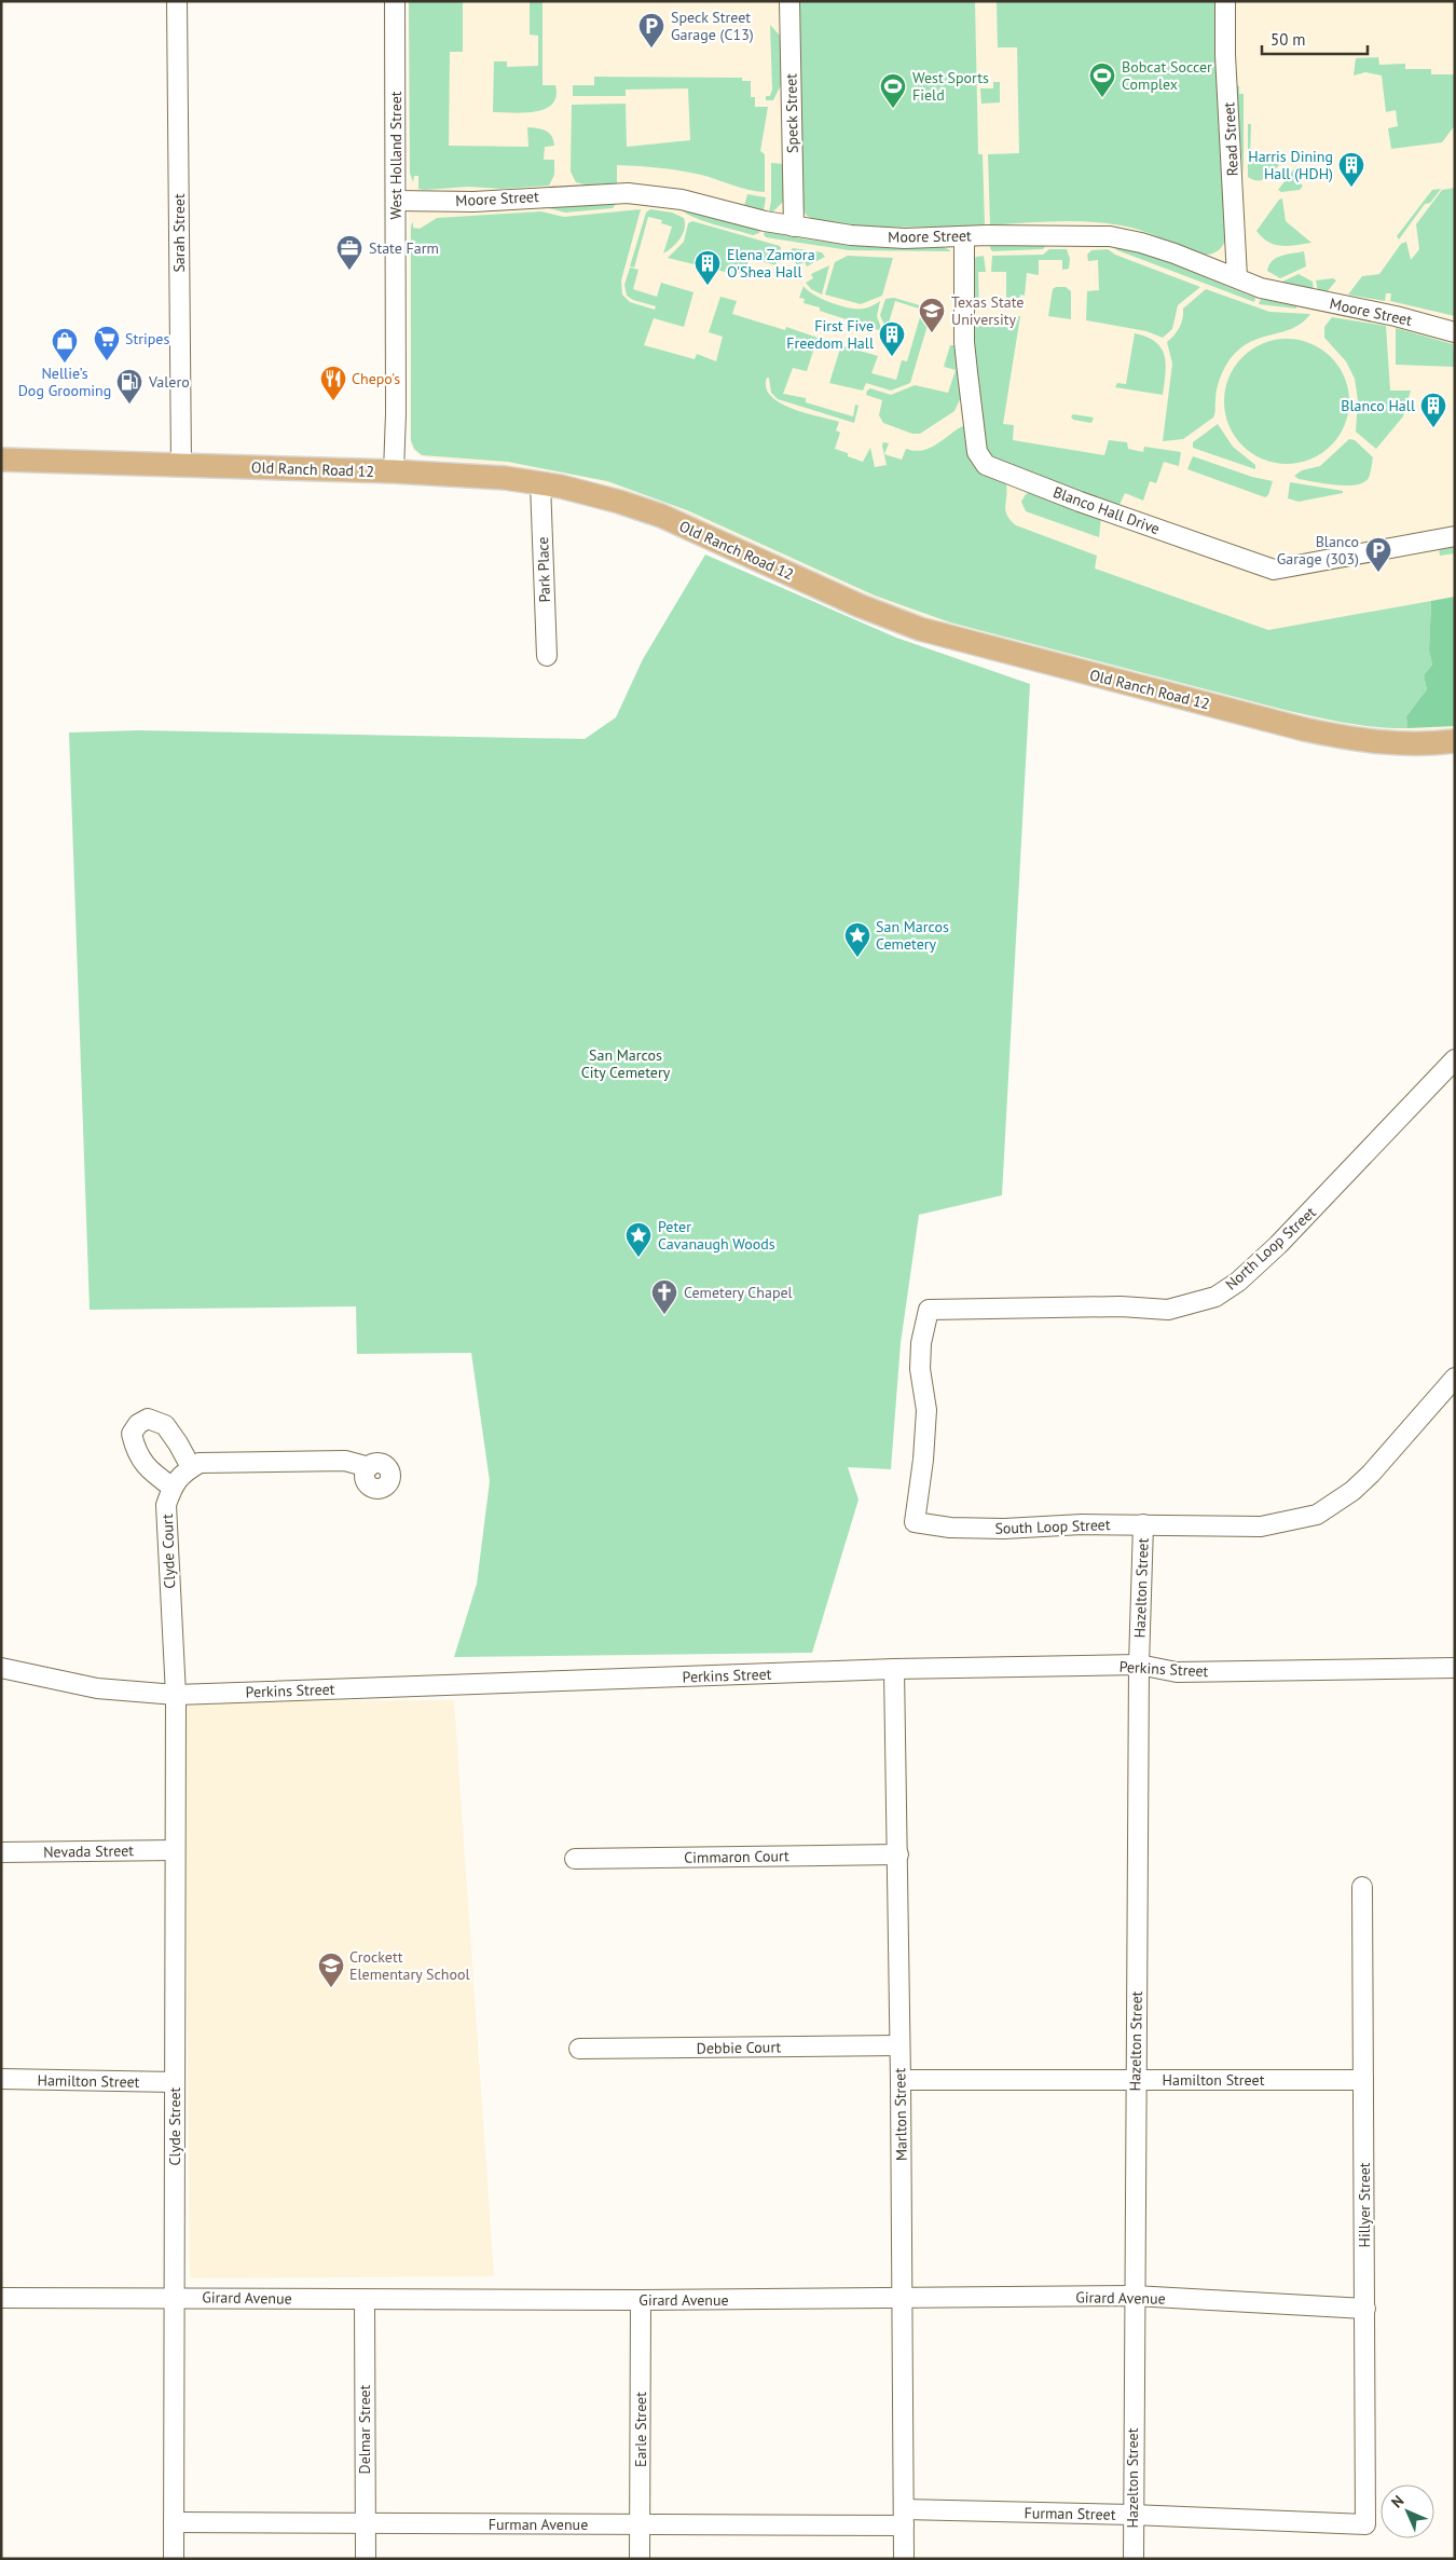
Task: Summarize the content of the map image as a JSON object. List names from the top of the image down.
{
  "streets": {
    "main road": ["Old Ranch Road 12"],
    "street": [
      "Speck Street",
      "Read Street",
      "West Holland Street",
      "Moore Street",
      "Sarah Street",
      "Blanco Hall Drive",
      "Park Place",
      "North Loop Street",
      "South Loop Street",
      "Clyde Court",
      "Hazelton Street",
      "Perkins Street",
      "Nevada Street",
      "Cimmaron Court",
      "Debbie Court",
      "Hamilton Street",
      "Marlton Street",
      "Clyde Street",
      "Hillyer Street",
      "Girard Avenue",
      "Delmar Street",
      "Earle Street",
      "Furman Street",
      "Furman Avenue"
    ]
  },
  "crossings": [
    ["Speck Street", "Moore Street"],
    ["Read Street", "Moore Street"],
    ["West Holland Street", "Moore Street"],
    ["West Holland Street", "Old Ranch Road 12"],
    ["Moore Street", "Blanco Hall Drive"],
    ["Sarah Street", "Old Ranch Road 12"],
    ["Old Ranch Road 12", "Park Place"],
    ["North Loop Street", "South Loop Street"],
    ["South Loop Street", "Hazelton Street"],
    ["Clyde Court", "Perkins Street"],
    ["Clyde Court", "Clyde Street"],
    ["Hazelton Street", "Perkins Street"],
    ["Hazelton Street", "Hamilton Street"],
    ["Hazelton Street", "Girard Avenue"],
    ["Hazelton Street", "Furman Street"],
    ["Perkins Street", "Marlton Street"],
    ["Perkins Street", "Clyde Street"],
    ["Nevada Street", "Clyde Street"],
    ["Cimmaron Court", "Marlton Street"],
    ["Debbie Court", "Marlton Street"],
    ["Hamilton Street", "Marlton Street"],
    ["Hamilton Street", "Clyde Street"],
    ["Hamilton Street", "Hillyer Street"],
    ["Marlton Street", "Girard Avenue"],
    ["Marlton Street", "Furman Street"],
    ["Marlton Street", "Furman Avenue"],
    ["Clyde Street", "Girard Avenue"],
    ["Clyde Street", "Furman Avenue"],
    ["Hillyer Street", "Girard Avenue"],
    ["Hillyer Street", "Furman Street"],
    ["Girard Avenue", "Delmar Street"],
    ["Girard Avenue", "Earle Street"],
    ["Delmar Street", "Furman Avenue"],
    ["Earle Street", "Furman Avenue"],
    ["Furman Street", "Furman Avenue"]
  ],
  "parks": ["San Marcos City Cemetery"],
  "places": {
    "parking": ["Speck Street Garage (C13)", "Blanco Garage (303)"],
    "sports": ["Bobcat Soccer Complex", "West Sports Field"],
    "building": [
      "Harris Dining Hall (HDH)",
      "Elena Zamora O'Shea Hall",
      "First Five Freedom Hall",
      "Blanco Hall"
    ],
    "office": ["State Farm"],
    "school or university": ["Texas State University", "Crockett Elementary School"],
    "supermarket": ["Stripes"],
    "shop": ["Nellie’s Dog Grooming"],
    "restaurant": ["Chepo's"],
    "fuel station": ["Valero"],
    "place": ["San Marcos Cemetery", "Peter Cavanaugh Woods"],
    "church": ["Cemetery Chapel"]
  },
  "scale_bar": "50 m",
  "north": "top left"
}
